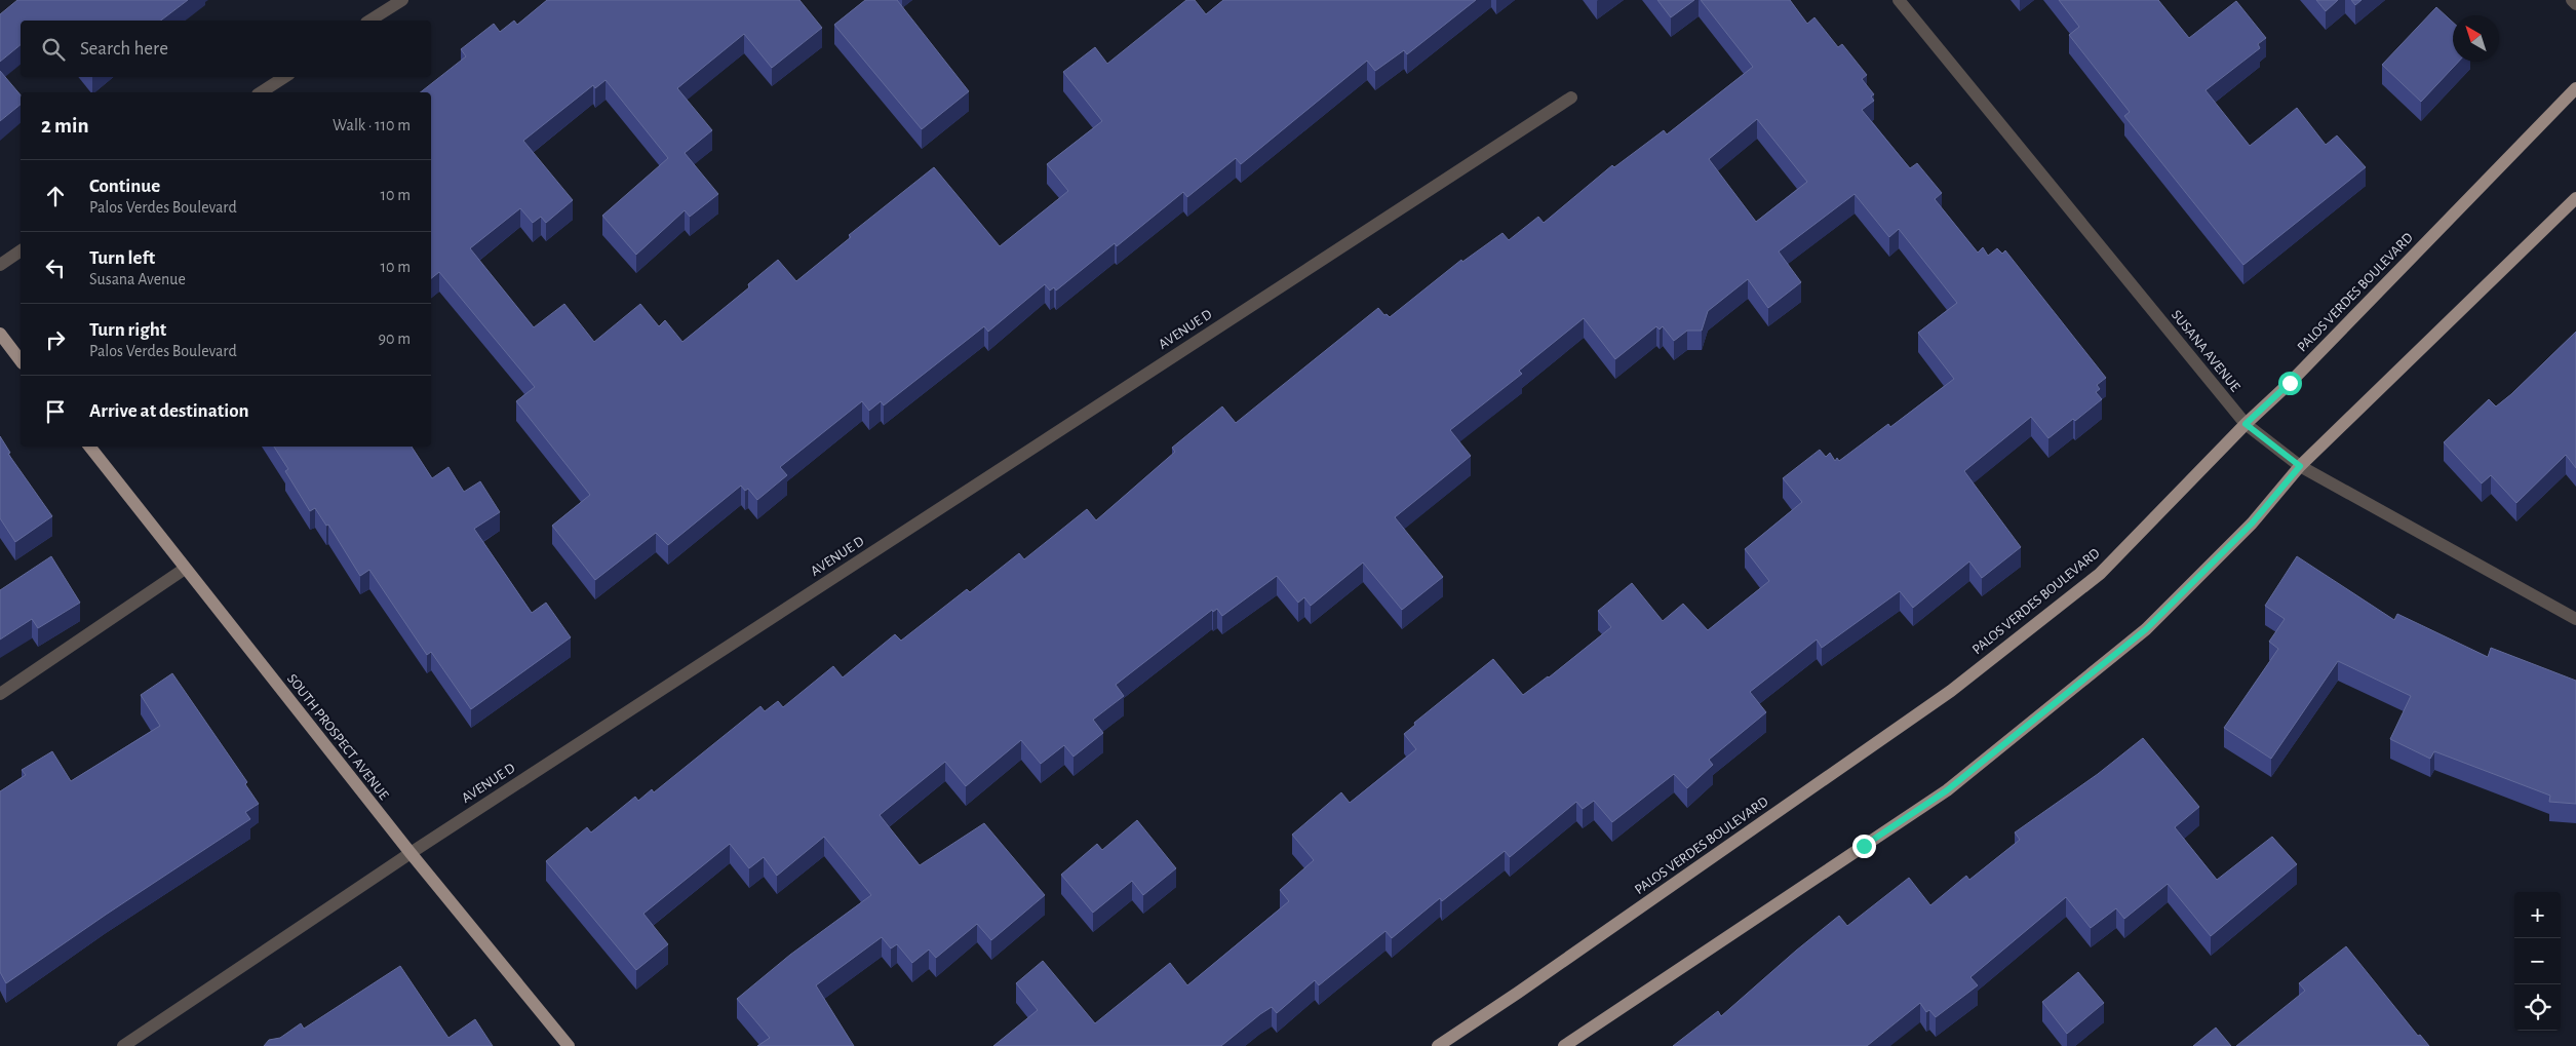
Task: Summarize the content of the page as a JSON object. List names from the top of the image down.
{
  "streets": {
    "main road": ["PALOS VERDES BOULEVARD", "SOUTH PROSPECT AVENUE"],
    "street": ["AVENUE D", "SUSANA AVENUE"]
  },
  "crossings": [
    ["PALOS VERDES BOULEVARD", "SUSANA AVENUE"],
    ["AVENUE D", "SOUTH PROSPECT AVENUE"]
  ],
  "north": "top left",
  "page": {
    "search": "Search here",
    "heading": ["2 min", "Walk · 110 m"],
    "list": [
      ["Continue", "Palos Verdes Boulevard", "10 m"],
      ["Turn left", "Susana Avenue", "10 m"],
      ["Turn right", "Palos Verdes Boulevard", "90 m"],
      "Arrive at destination"
    ],
    "map_buttons": ["+", "−"]
  }
}
